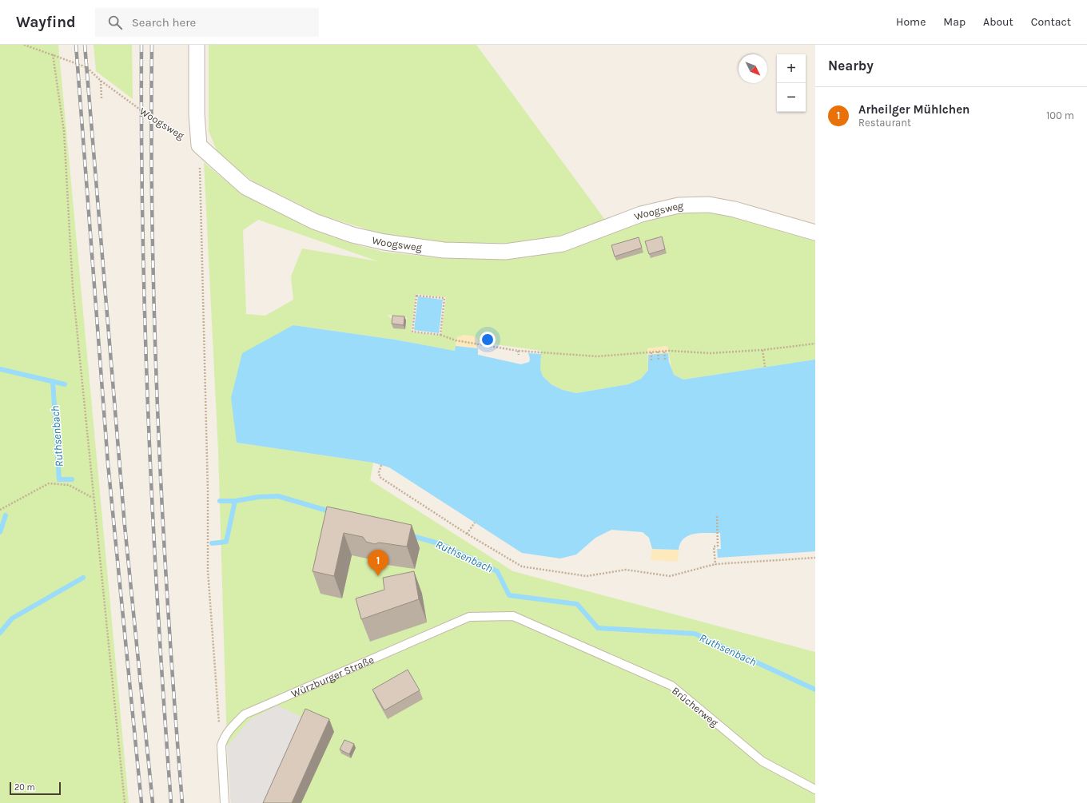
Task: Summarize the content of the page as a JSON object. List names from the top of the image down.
{
  "streets": {
    "street": ["Woogsweg"],
    "lane": ["Würzburger Straße", "Brücherweg"]
  },
  "crossings": [
    ["Würzburger Straße", "Brücherweg"]
  ],
  "water": ["Ruthsenbach"],
  "scale_bar": "20 m",
  "north": "bottom right",
  "page": {
    "header": "Wayfind",
    "search": "Search here",
    "nav": [
      "Home",
      "Map",
      "About",
      "Contact"
    ],
    "heading": "Nearby",
    "map_buttons": ["+", "−"],
    "list": [
      {
        "mark": "1",
        "name": "Arheilger Mühlchen",
        "note": "Restaurant",
        "value": "100 m"
      }
    ],
    "pins": "1",
    "scale": "20 m"
  }
}
